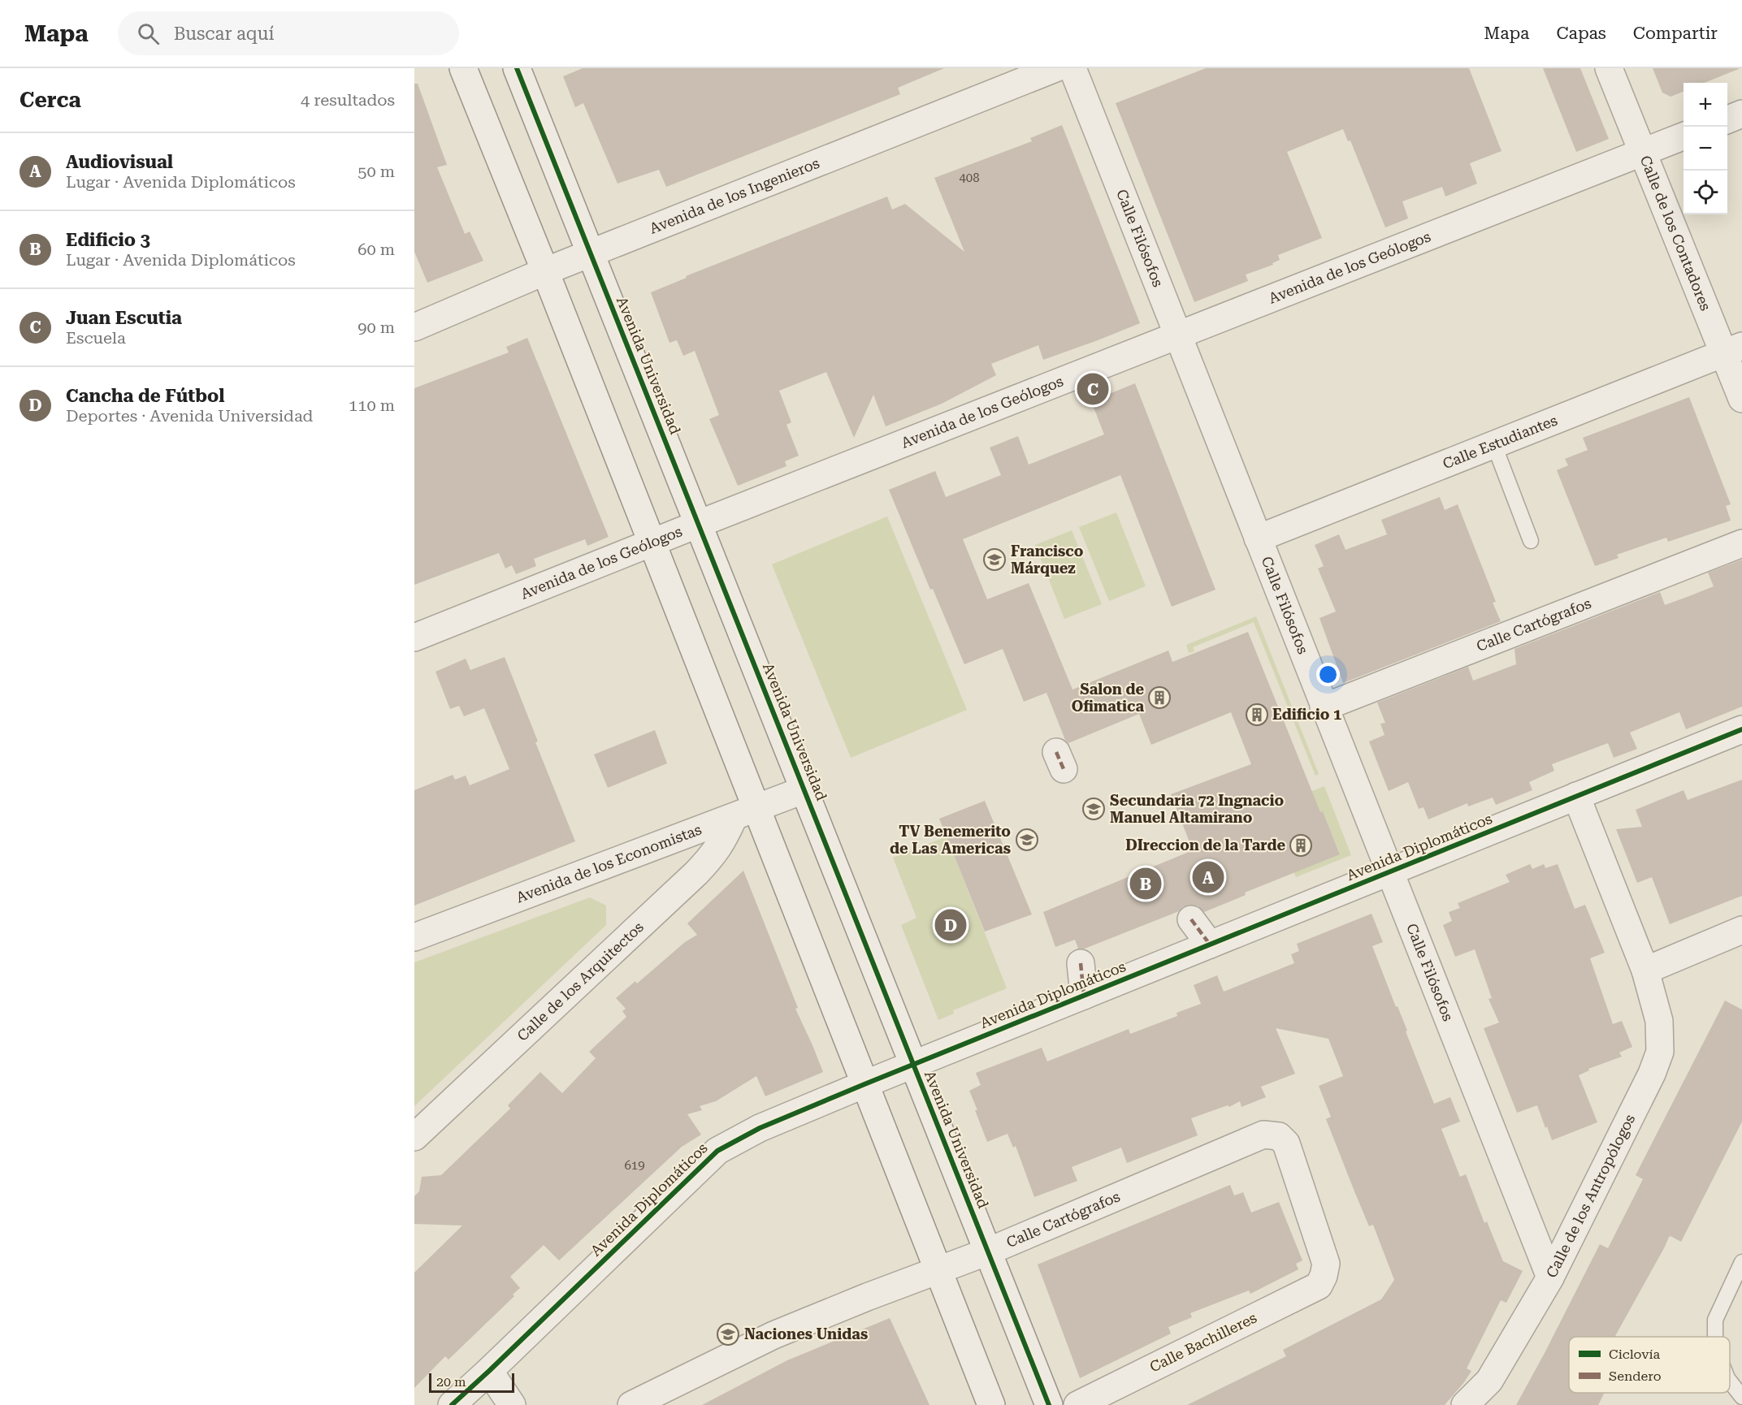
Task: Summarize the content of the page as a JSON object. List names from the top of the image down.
{
  "streets": {
    "street": [
      "Avenida de los Ingenieros",
      "Calle de los Contadores",
      "Calle Filósofos",
      "Avenida de los Geólogos",
      "Avenida Universidad",
      "Calle Estudiantes",
      "Calle Cartógrafos",
      "Avenida Diplomáticos",
      "Avenida de los Economistas",
      "Calle de los Arquitectos",
      "Calle de los Antropólogos",
      "Calle Bachilleres"
    ]
  },
  "crossings": [
    ["Avenida de los Ingenieros", "Avenida Universidad"],
    ["Calle de los Contadores", "Avenida de los Geólogos"],
    ["Calle de los Contadores", "Calle Estudiantes"],
    ["Calle Filósofos", "Avenida de los Geólogos"],
    ["Calle Filósofos", "Calle Estudiantes"],
    ["Calle Filósofos", "Calle Cartógrafos"],
    ["Calle Filósofos", "Avenida Diplomáticos"],
    ["Calle Filósofos", "Calle de los Antropólogos"],
    ["Avenida de los Geólogos", "Avenida Universidad"],
    ["Avenida Universidad", "Calle Cartógrafos"],
    ["Avenida Universidad", "Avenida Diplomáticos"],
    ["Avenida Universidad", "Avenida de los Economistas"],
    ["Calle Cartógrafos", "Calle Bachilleres"],
    ["Avenida Diplomáticos", "Calle de los Antropólogos"],
    ["Avenida de los Economistas", "Calle de los Arquitectos"]
  ],
  "places": {
    "school or university": [
      "Francisco Márquez",
      "Secundaria 72 Ingnacio Manuel Altamirano",
      "TV Benemerito de Las Americas",
      "Naciones Unidas"
    ],
    "building": ["Salon de Ofimatica", "Edificio 1", "DIreccion de la Tarde"]
  },
  "house_numbers": ["408", "619"],
  "legend": ["Ciclovía", "Sendero"],
  "scale_bar": "20 m",
  "page": {
    "header": "Mapa",
    "search": "Buscar aquí",
    "nav": ["Mapa", "Capas", "Compartir"],
    "heading": ["Cerca", "4 resultados"],
    "map_buttons": ["+", "−"],
    "list": [
      {
        "mark": "A",
        "name": "Audiovisual",
        "note": "Lugar · Avenida Diplomáticos",
        "value": "50 m"
      },
      {
        "mark": "B",
        "name": "Edificio 3",
        "note": "Lugar · Avenida Diplomáticos",
        "value": "60 m"
      },
      {
        "mark": "C",
        "name": "Juan Escutia",
        "note": "Escuela",
        "value": "90 m"
      },
      {
        "mark": "D",
        "name": "Cancha de Fútbol",
        "note": "Deportes · Avenida Universidad",
        "value": "110 m"
      }
    ],
    "pins": [
      "C",
      "A",
      "B",
      "D"
    ],
    "scale": "20 m"
  }
}
